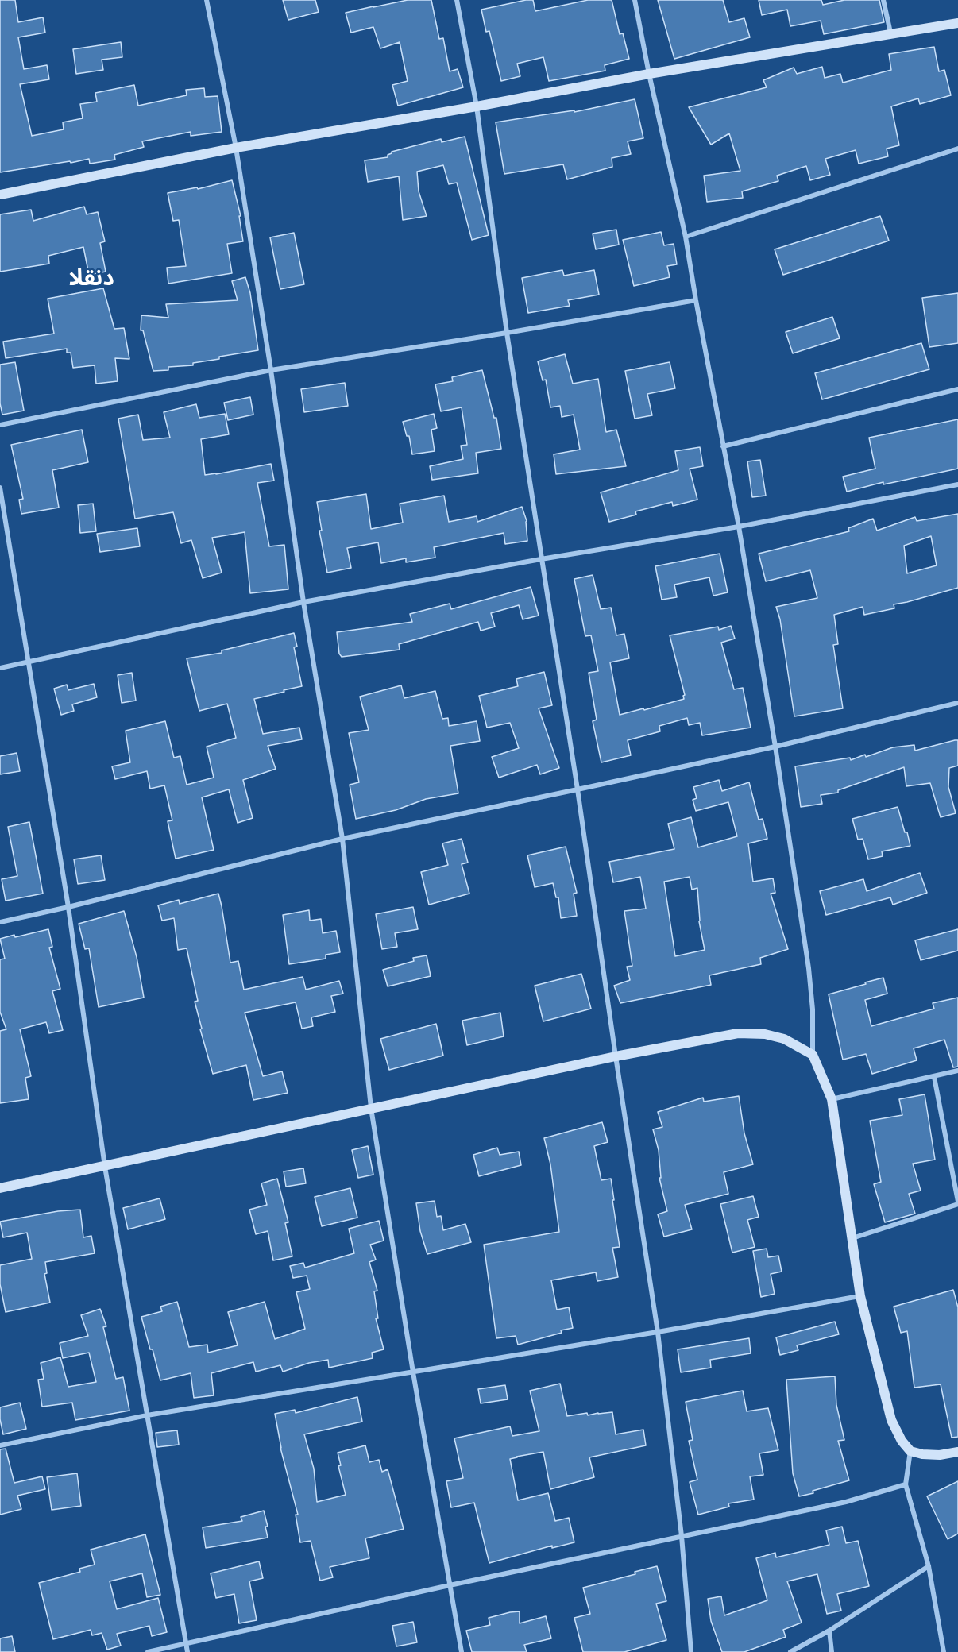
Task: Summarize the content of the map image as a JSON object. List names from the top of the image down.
{
  "districts": ["دنقلا"]
}
